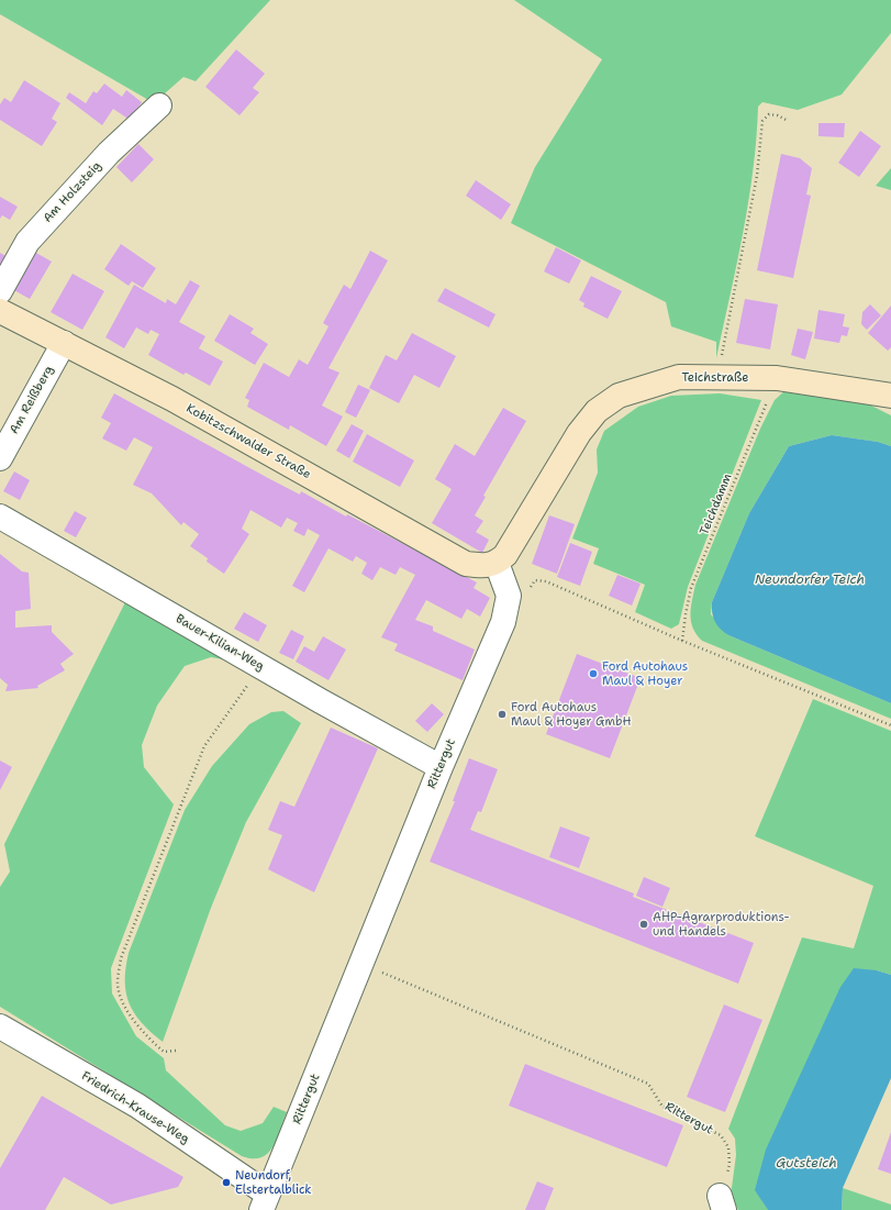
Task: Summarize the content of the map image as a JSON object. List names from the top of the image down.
{
  "streets": {
    "street": [
      "Am Holzsteig",
      "Teichstraße",
      "Am Reißberg",
      "Kobitzschwalder Straße",
      "Bauer-Kilian-Weg",
      "Rittergut",
      "Friedrich-Krause-Weg"
    ],
    "path": ["Teichdamm"]
  },
  "crossings": [
    ["Teichstraße", "Kobitzschwalder Straße"],
    ["Teichstraße", "Teichdamm"],
    ["Teichstraße", "Rittergut"],
    ["Am Reißberg", "Kobitzschwalder Straße"],
    ["Kobitzschwalder Straße", "Rittergut"],
    ["Bauer-Kilian-Weg", "Rittergut"],
    ["Rittergut", "Friedrich-Krause-Weg"]
  ],
  "water": ["Neundorfer Teich", "Gutsteich"],
  "places": [
    "Ford Autohaus Maul & Hoyer",
    "Ford Autohaus Maul & Hoyer GmbH",
    "AHP-Agrarproduktions- und Handels",
    "Neundorf, Elstertalblick"
  ]
}
